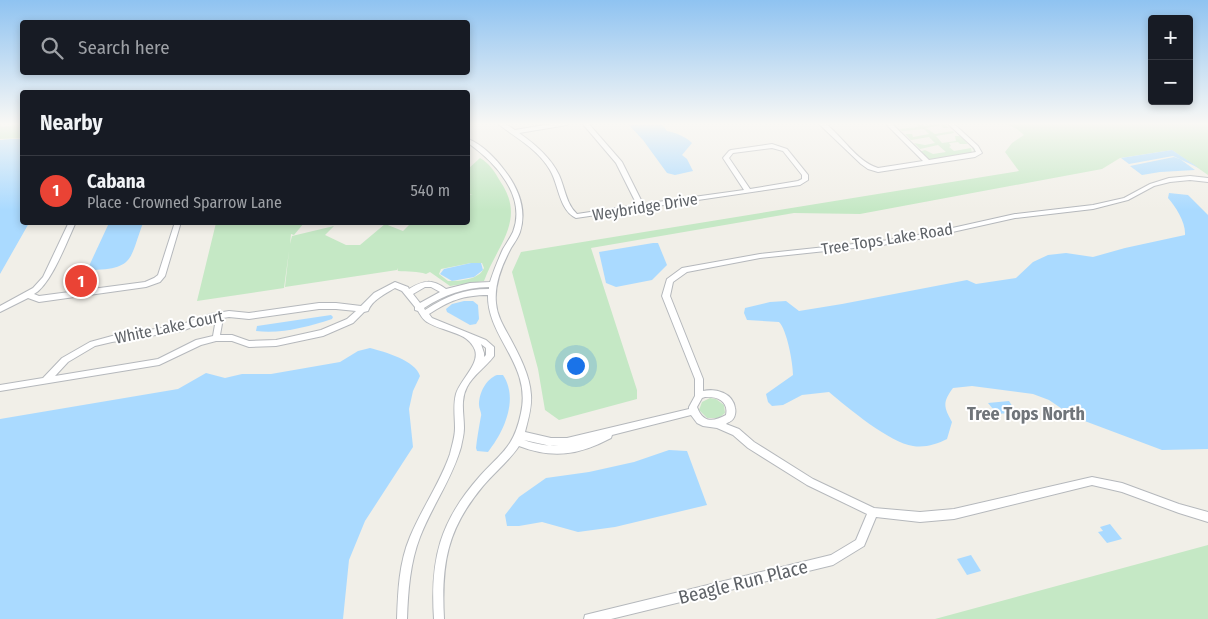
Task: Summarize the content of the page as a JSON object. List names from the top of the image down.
{
  "streets": {
    "street": [
      "Weybridge Drive",
      "Tree Tops Lake Road",
      "White Lake Court",
      "Beagle Run Place"
    ]
  },
  "crossings": [
    ["Tree Tops Lake Road", "Beagle Run Place"]
  ],
  "districts": ["Tree Tops North"],
  "page": {
    "map_buttons": ["+", "−"],
    "search": "Search here",
    "heading": "Nearby",
    "list": [
      {
        "mark": "1",
        "name": "Cabana",
        "note": "Place · Crowned Sparrow Lane",
        "value": "540 m"
      }
    ],
    "pins": "1"
  }
}
